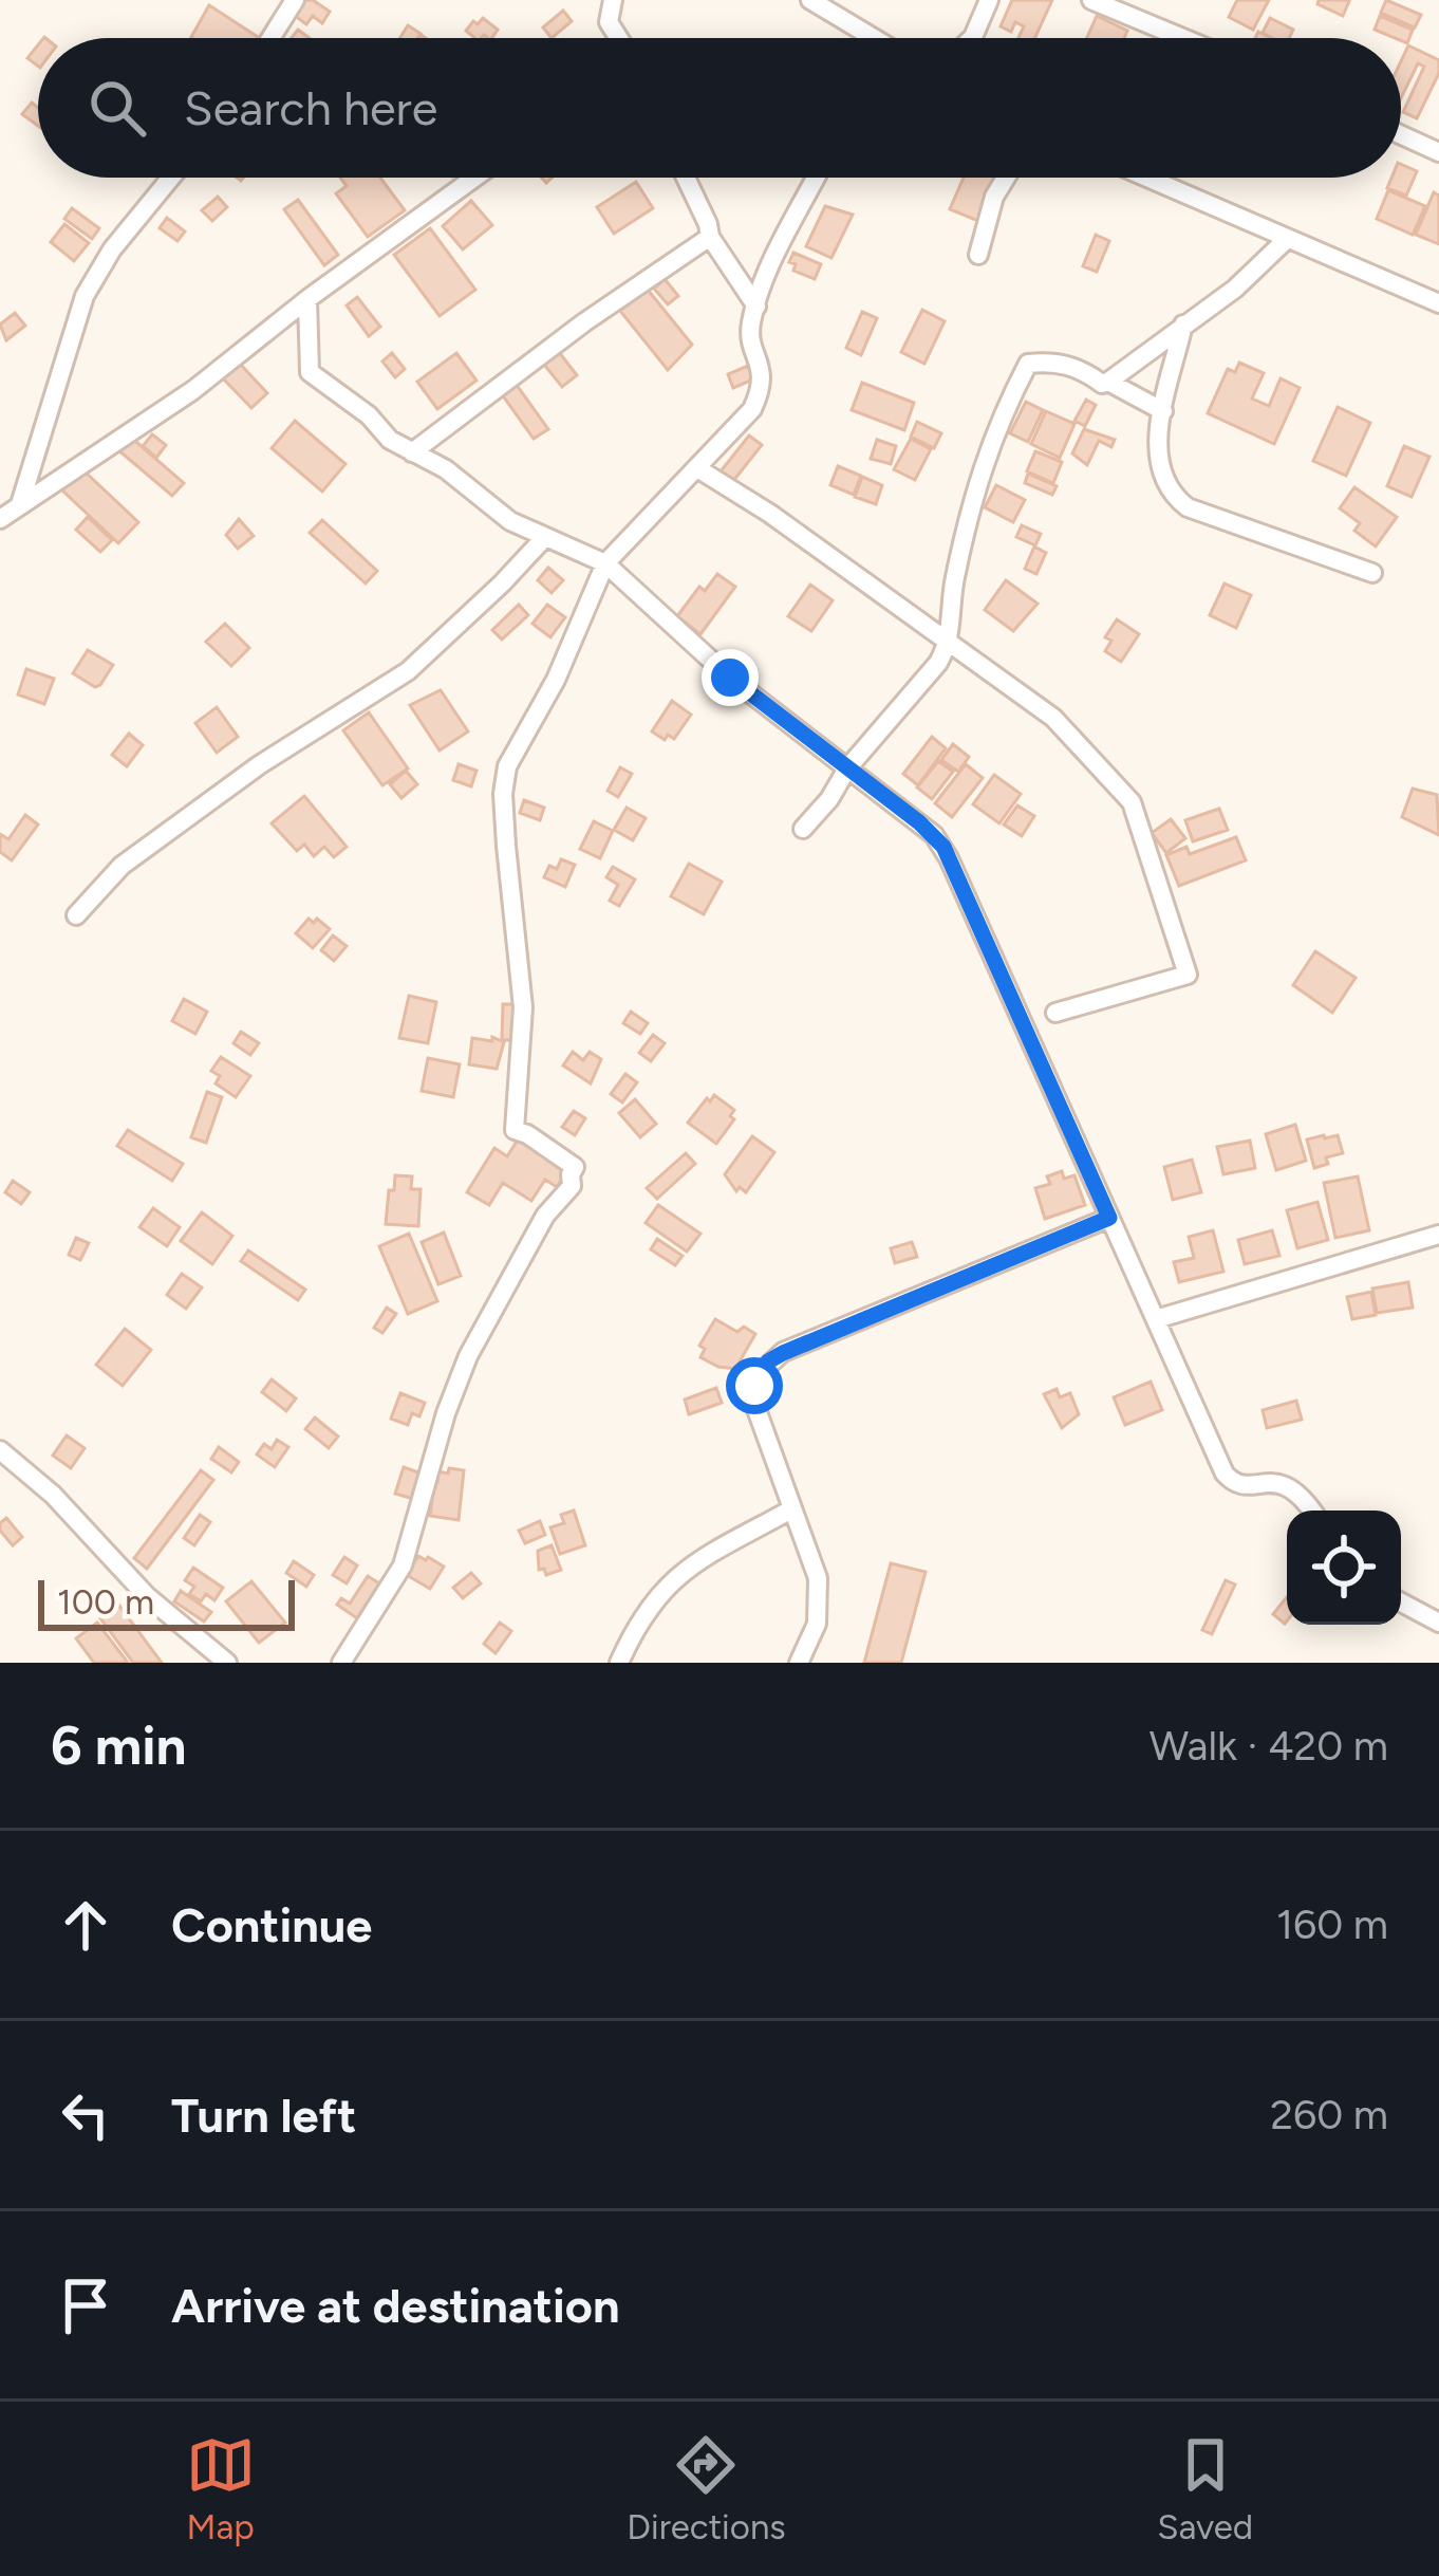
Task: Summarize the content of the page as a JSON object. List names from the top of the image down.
{
  "scale_bar": "100 m",
  "page": {
    "search": "Search here",
    "scale": "100 m",
    "heading": ["6 min", "Walk · 420 m"],
    "list": [
      ["Continue", "160 m"],
      ["Turn left", "260 m"],
      "Arrive at destination"
    ],
    "nav": ["Map", "Directions", "Saved"]
  }
}
